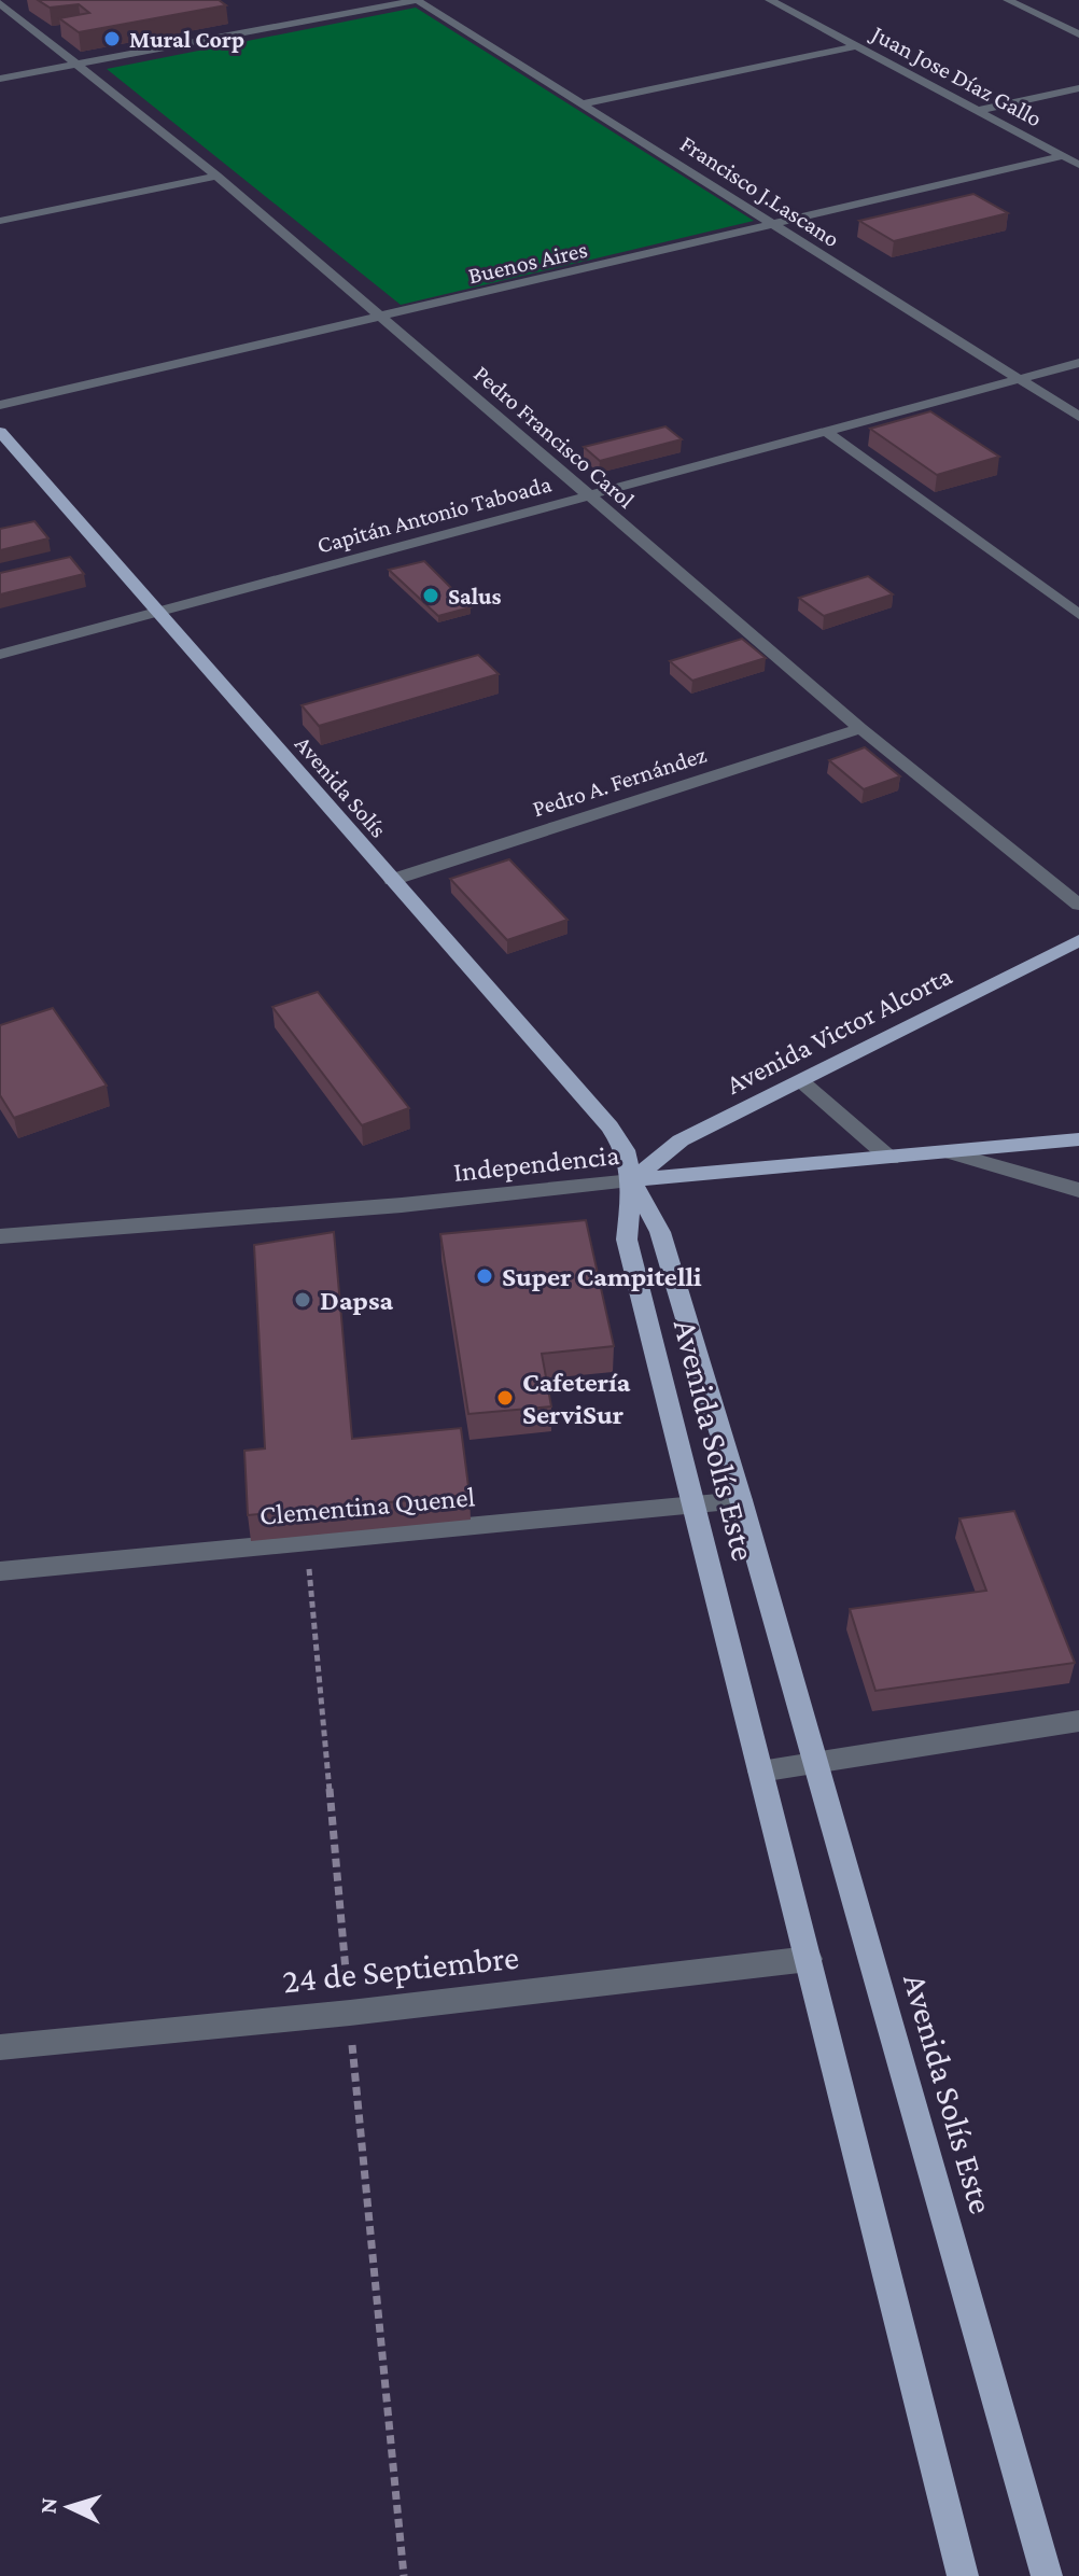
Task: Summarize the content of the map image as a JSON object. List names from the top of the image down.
{
  "streets": {
    "main road": [
      "Avenida Solís",
      "Avenida Victor Alcorta",
      "Independencia",
      "Avenida Solís Este"
    ],
    "street": [
      "Juan Jose Díaz Gallo",
      "Francisco J.Lascano",
      "Buenos Aires",
      "Pedro Francisco Carol",
      "Capitán Antonio Taboada",
      "Pedro A. Fernández",
      "Clementina Quenel",
      "24 de Septiembre"
    ]
  },
  "crossings": [
    ["Juan Jose Díaz Gallo", "Buenos Aires"],
    ["Francisco J.Lascano", "Buenos Aires"],
    ["Francisco J.Lascano", "Capitán Antonio Taboada"],
    ["Buenos Aires", "Pedro Francisco Carol"],
    ["Pedro Francisco Carol", "Capitán Antonio Taboada"],
    ["Pedro Francisco Carol", "Pedro A. Fernández"],
    ["Capitán Antonio Taboada", "Avenida Solís"],
    ["Pedro A. Fernández", "Avenida Solís"],
    ["Avenida Solís", "Avenida Victor Alcorta"],
    ["Avenida Solís", "Independencia"],
    ["Avenida Solís", "Avenida Solís Este"],
    ["Avenida Victor Alcorta", "Independencia"],
    ["Avenida Victor Alcorta", "Avenida Solís Este"],
    ["Independencia", "Avenida Solís Este"],
    ["Avenida Solís Este", "Clementina Quenel"],
    ["Avenida Solís Este", "24 de Septiembre"]
  ],
  "places": [
    "Mural Corp",
    "Salus",
    "Super Campitelli",
    "Dapsa",
    "Cafetería ServiSur"
  ],
  "north": "left"
}
